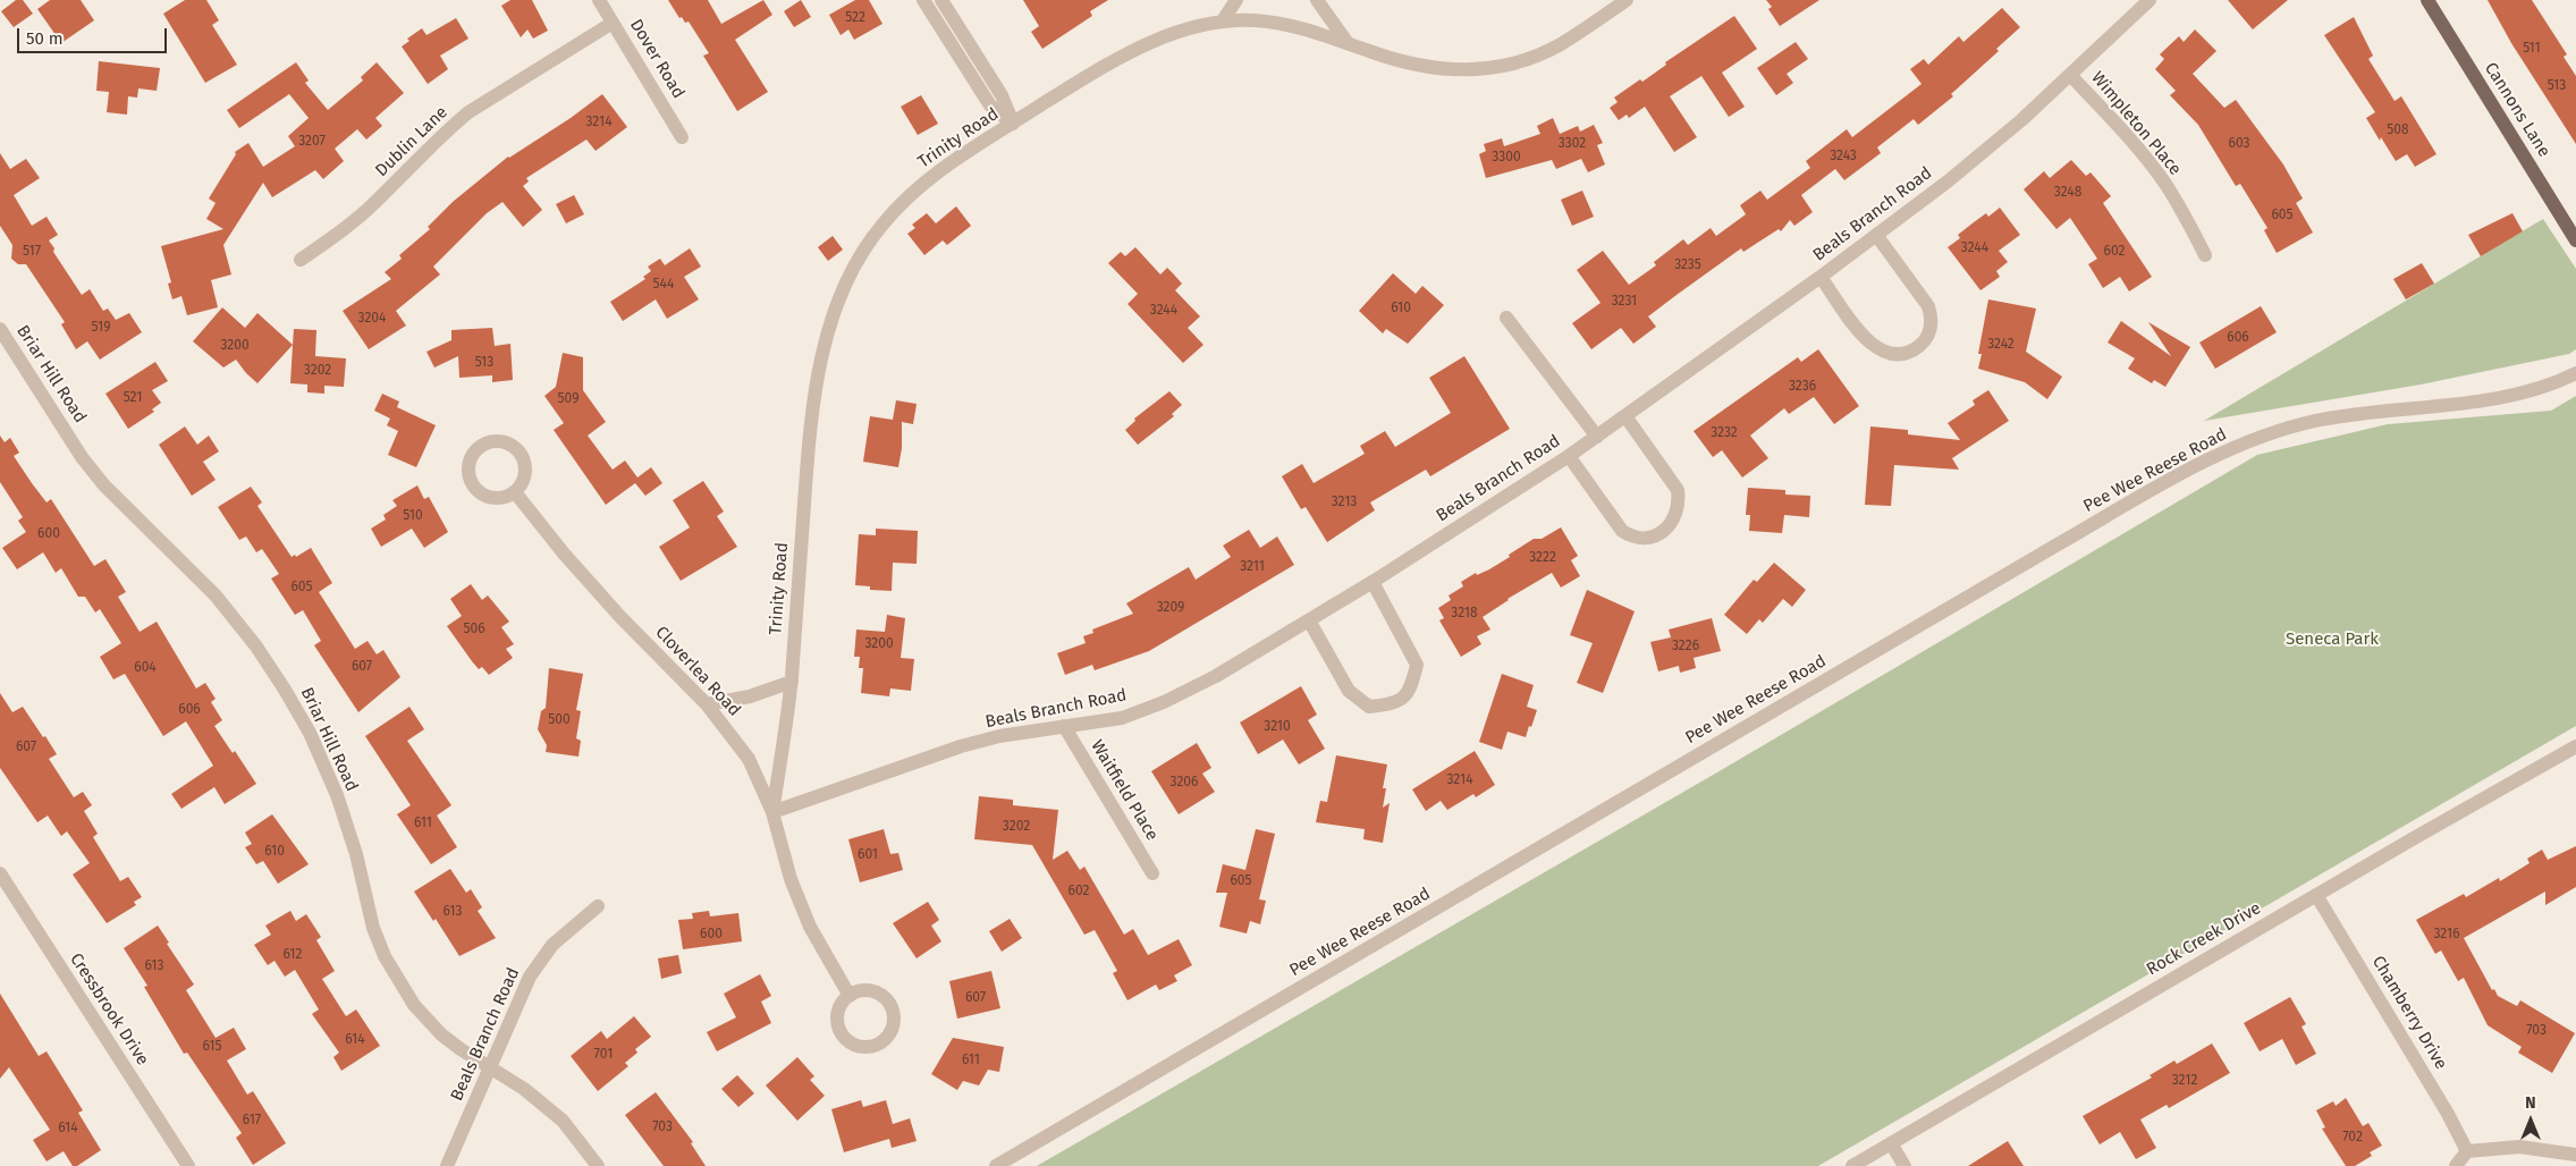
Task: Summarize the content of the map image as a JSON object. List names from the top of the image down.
{
  "streets": {
    "main road": ["Cannons Lane"],
    "street": [
      "Dover Road",
      "Wimpleton Place",
      "Trinity Road",
      "Dublin Lane",
      "Beals Branch Road",
      "Briar Hill Road",
      "Pee Wee Reese Road",
      "Cloverlea Road",
      "Waitfield Place",
      "Rock Creek Drive",
      "Cressbrook Drive",
      "Chamberry Drive"
    ]
  },
  "crossings": [
    ["Dover Road", "Dublin Lane"],
    ["Wimpleton Place", "Beals Branch Road"],
    ["Trinity Road", "Beals Branch Road"],
    ["Trinity Road", "Cloverlea Road"],
    ["Beals Branch Road", "Briar Hill Road"],
    ["Beals Branch Road", "Cloverlea Road"],
    ["Beals Branch Road", "Waitfield Place"],
    ["Rock Creek Drive", "Chamberry Drive"]
  ],
  "parks": ["Seneca Park"],
  "house_numbers": [
    "522",
    "511",
    "513",
    "3214",
    "508",
    "3207",
    "3302",
    "603",
    "3243",
    "3300",
    "3248",
    "605",
    "3244",
    "517",
    "602",
    "3235",
    "544",
    "3231",
    "610",
    "3244",
    "3204",
    "519",
    "606",
    "3242",
    "3200",
    "513",
    "3202",
    "3236",
    "521",
    "509",
    "3232",
    "3213",
    "510",
    "600",
    "3222",
    "3211",
    "605",
    "3209",
    "3218",
    "506",
    "3200",
    "3226",
    "607",
    "604",
    "606",
    "500",
    "3210",
    "607",
    "3214",
    "3206",
    "611",
    "3202",
    "610",
    "601",
    "605",
    "602",
    "613",
    "600",
    "3216",
    "612",
    "613",
    "607",
    "703",
    "614",
    "615",
    "701",
    "611",
    "3212",
    "617",
    "703",
    "614",
    "702"
  ],
  "scale_bar": "50 m",
  "north": "top"
}
